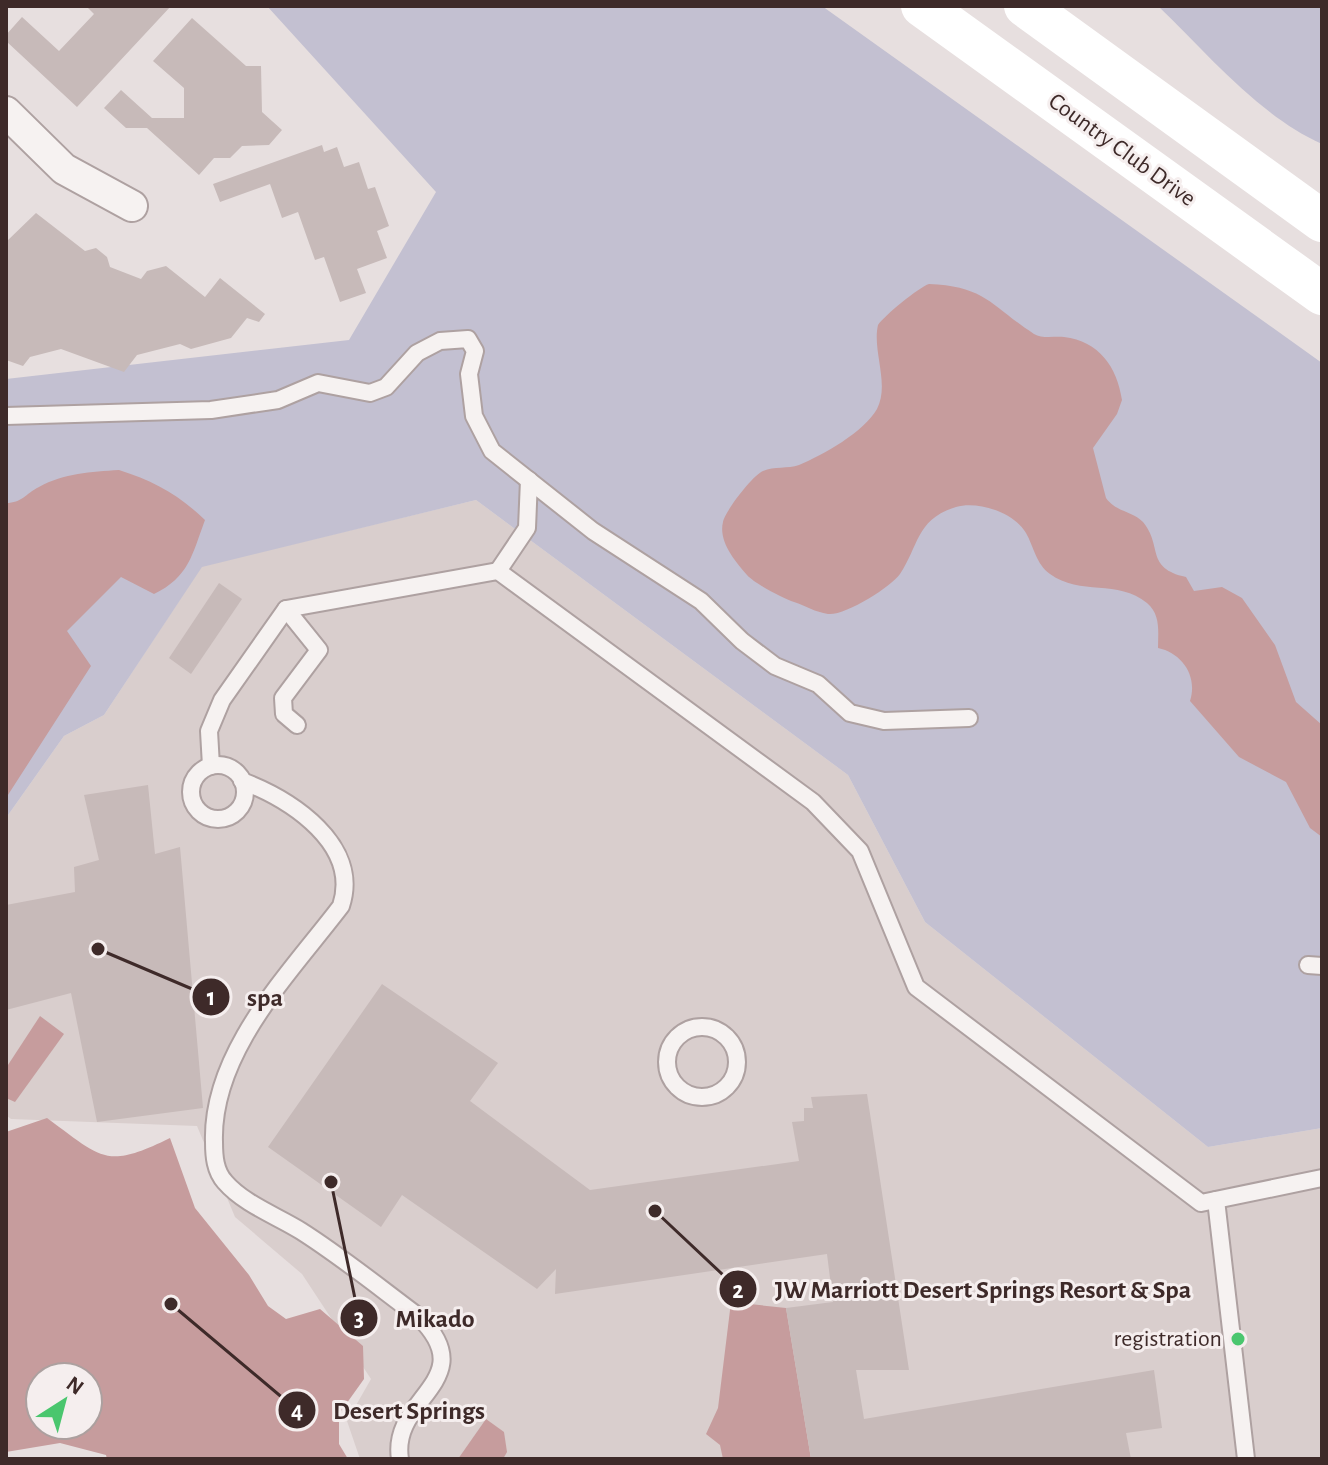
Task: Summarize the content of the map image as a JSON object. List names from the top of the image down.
{
  "streets": {
    "main road": ["Country Club Drive"]
  },
  "places": [
    "spa",
    "Mikado",
    "JW Marriott Desert Springs Resort & Spa",
    "Desert Springs",
    "registration"
  ],
  "north": "top right"
}
